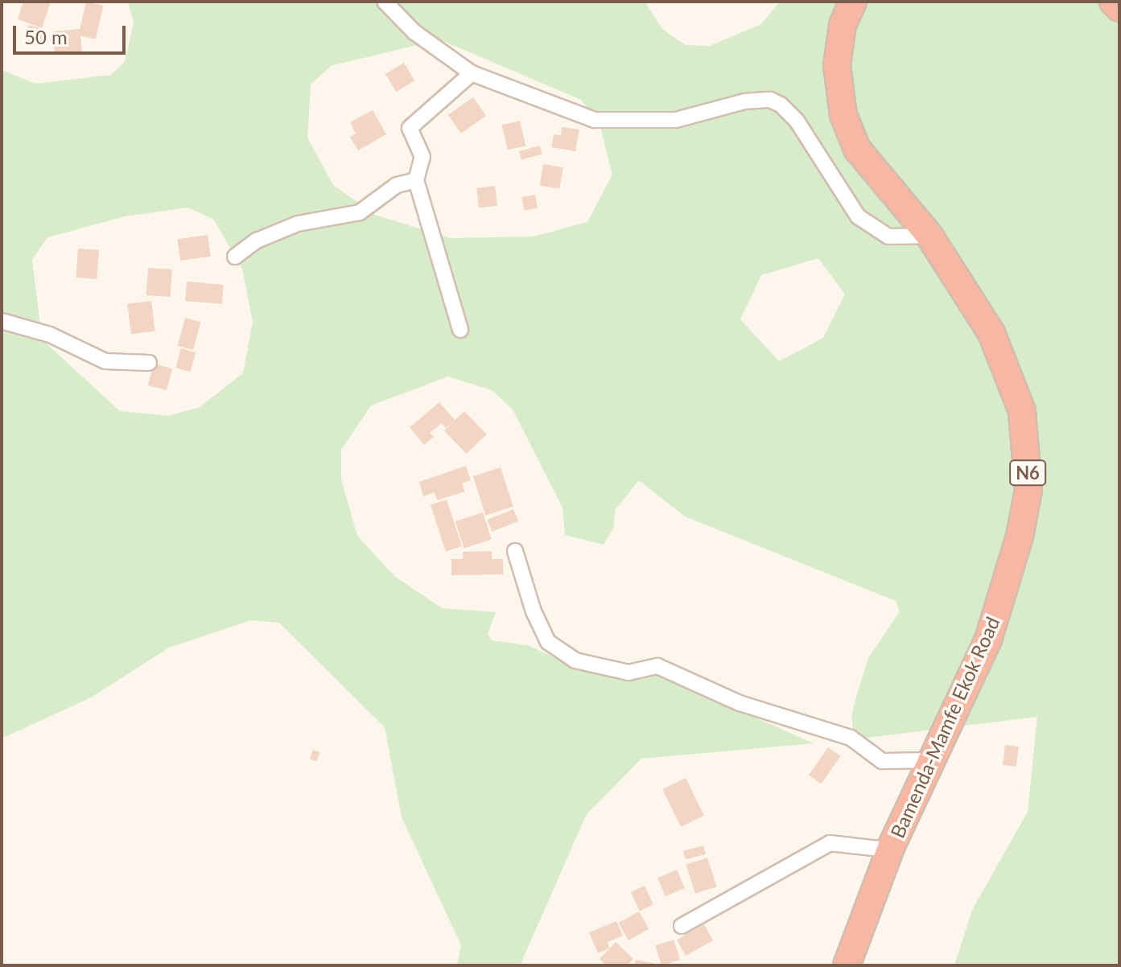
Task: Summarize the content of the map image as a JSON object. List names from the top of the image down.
{
  "streets": {
    "highway": ["N6", "Bamenda-Mamfe Ekok Road"]
  },
  "scale_bar": "50 m"
}
